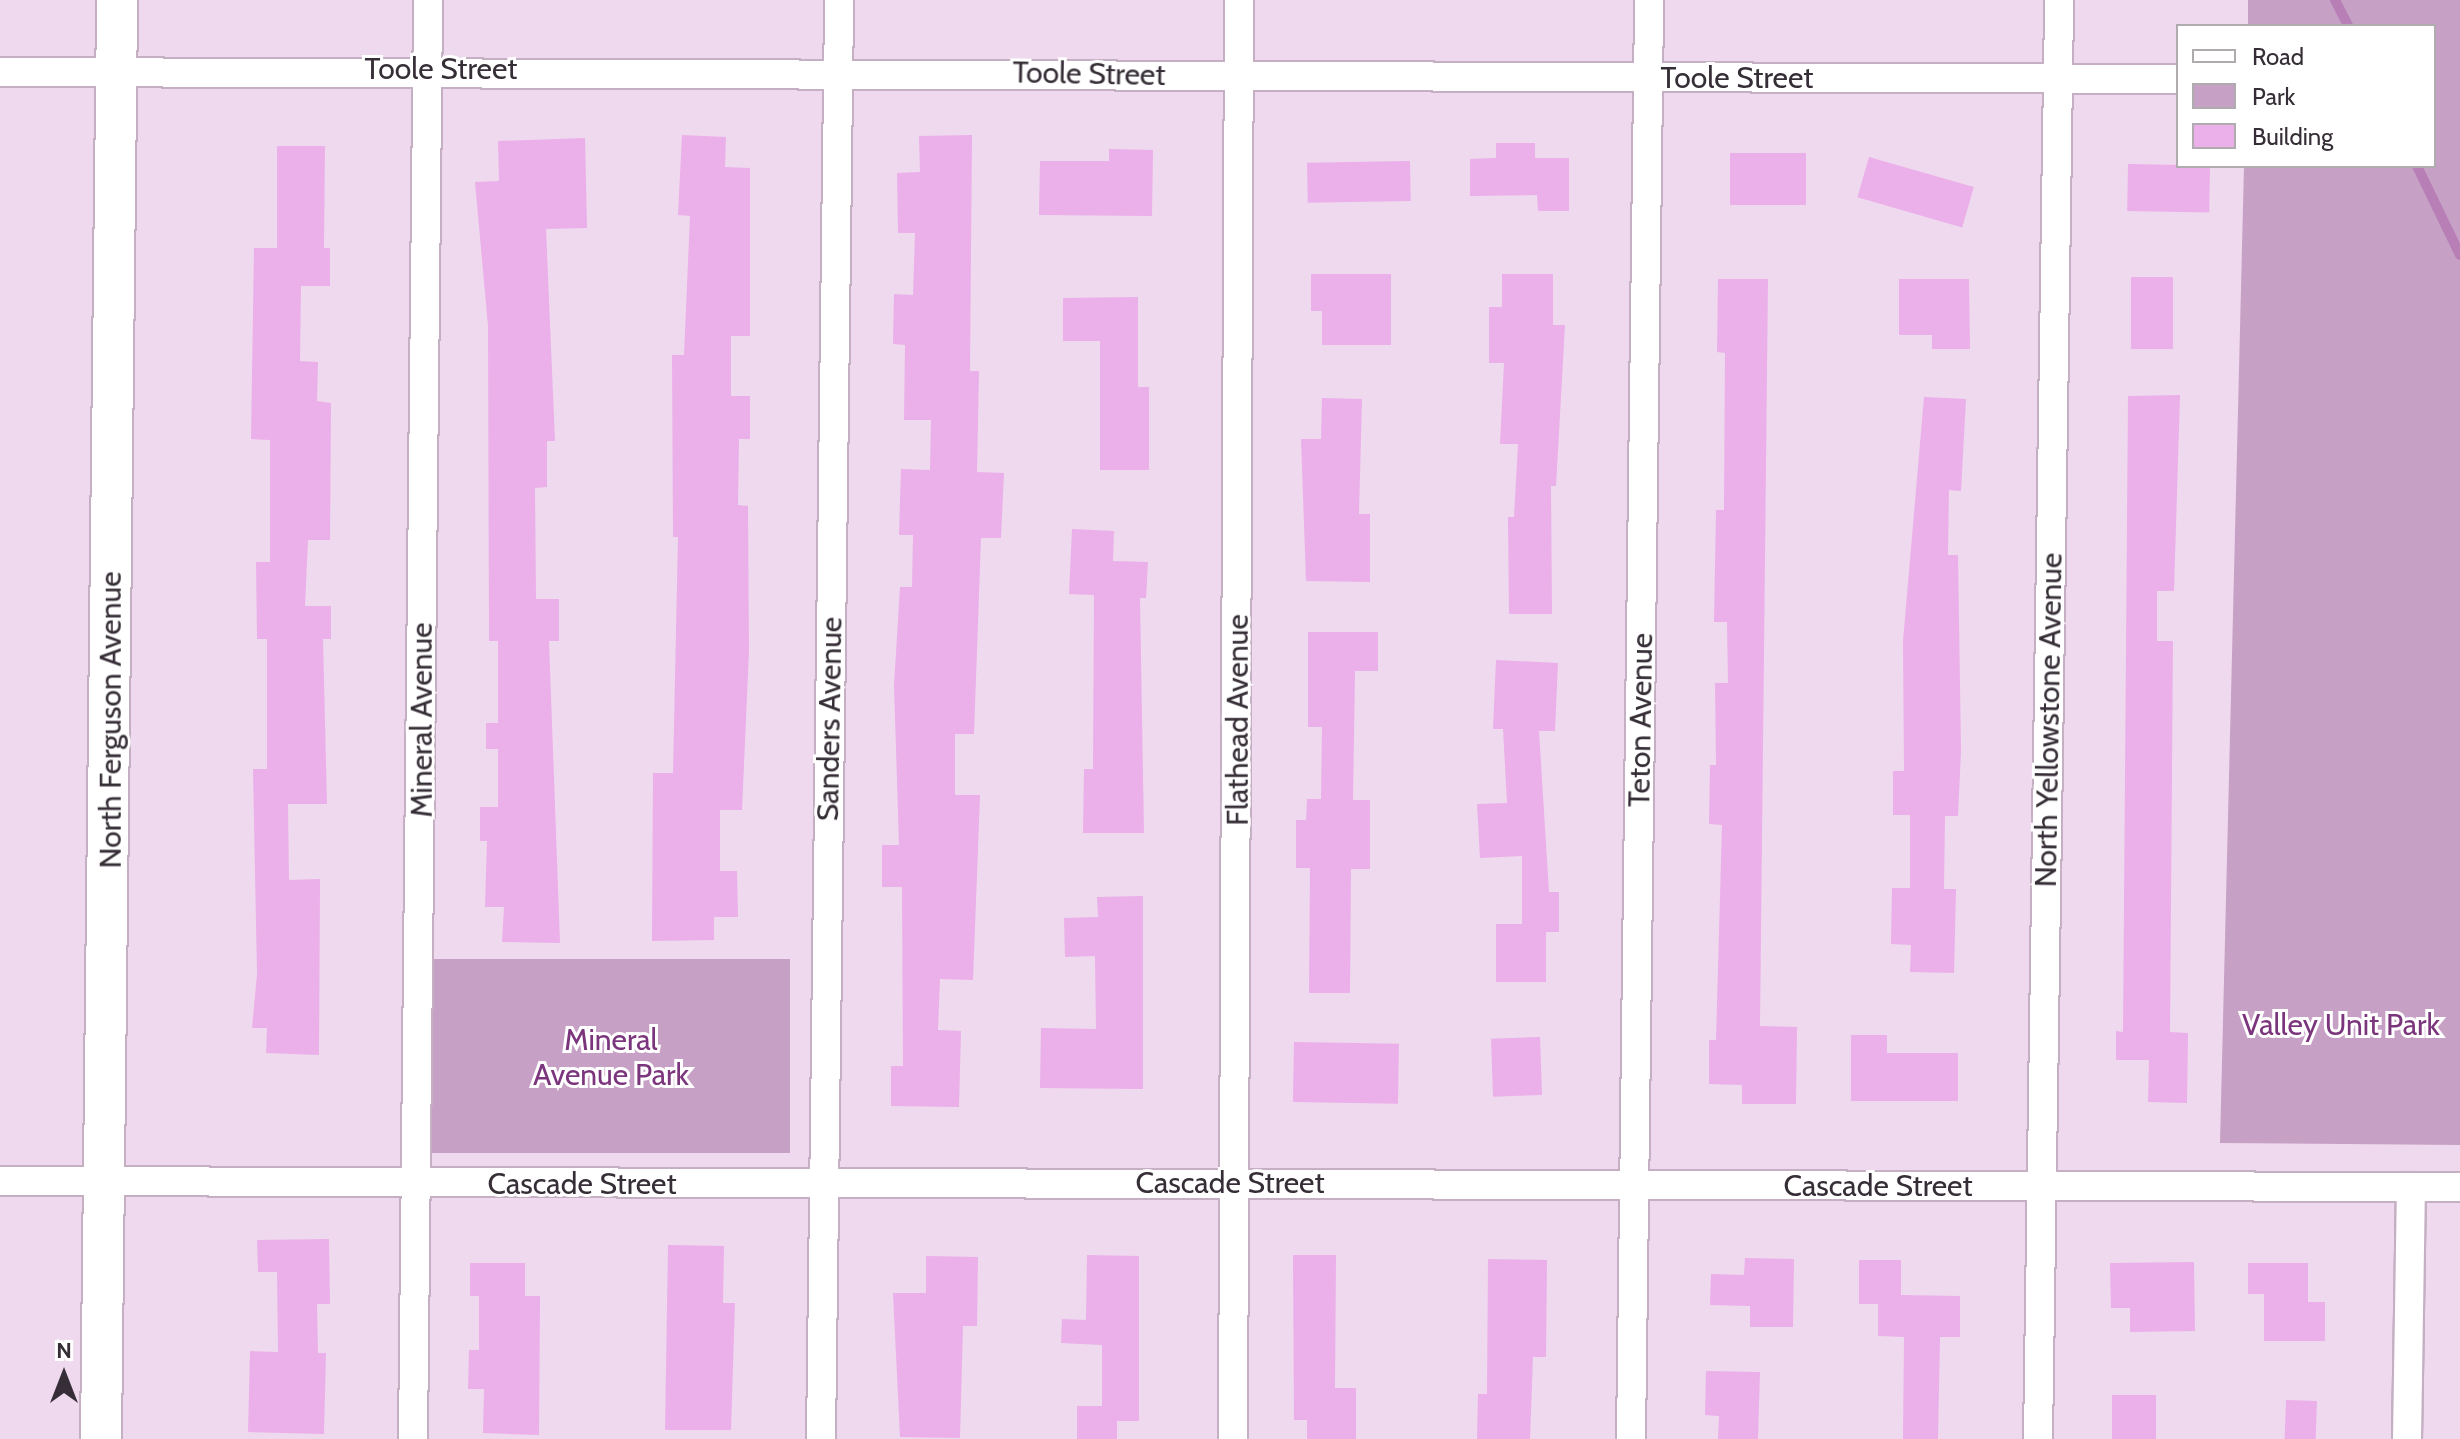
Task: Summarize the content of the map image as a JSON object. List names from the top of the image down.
{
  "streets": {
    "street": [
      "Toole Street",
      "Sanders Avenue",
      "North Ferguson Avenue",
      "Mineral Avenue",
      "Flathead Avenue",
      "Teton Avenue",
      "North Yellowstone Avenue",
      "Cascade Street"
    ]
  },
  "crossings": [
    ["Toole Street", "Sanders Avenue"],
    ["Toole Street", "North Ferguson Avenue"],
    ["Toole Street", "Mineral Avenue"],
    ["Toole Street", "Flathead Avenue"],
    ["Toole Street", "Teton Avenue"],
    ["Toole Street", "North Yellowstone Avenue"],
    ["Sanders Avenue", "Cascade Street"],
    ["North Ferguson Avenue", "Cascade Street"],
    ["Mineral Avenue", "Cascade Street"],
    ["Flathead Avenue", "Cascade Street"],
    ["Teton Avenue", "Cascade Street"],
    ["North Yellowstone Avenue", "Cascade Street"]
  ],
  "parks": ["Valley Unit Park", "Mineral Avenue Park"],
  "legend": ["Road", "Park", "Building"],
  "north": "top"
}
